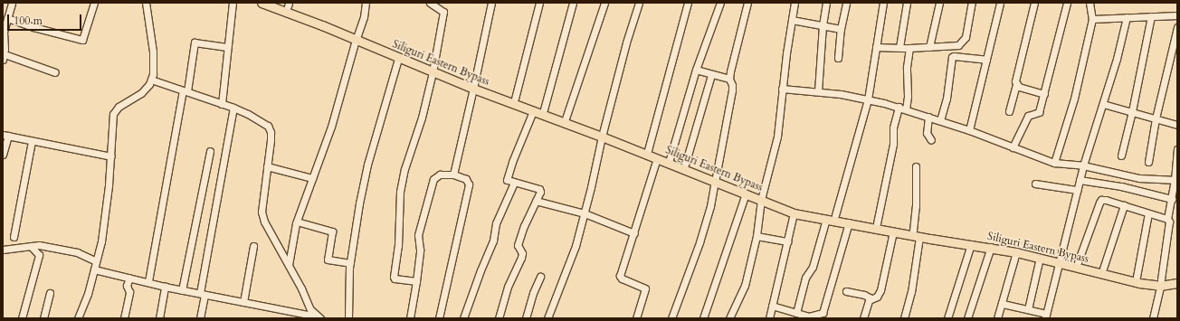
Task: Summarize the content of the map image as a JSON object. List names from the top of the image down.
{
  "streets": {
    "main road": ["Siliguri Eastern Bypass"]
  },
  "scale_bar": "100 m"
}
